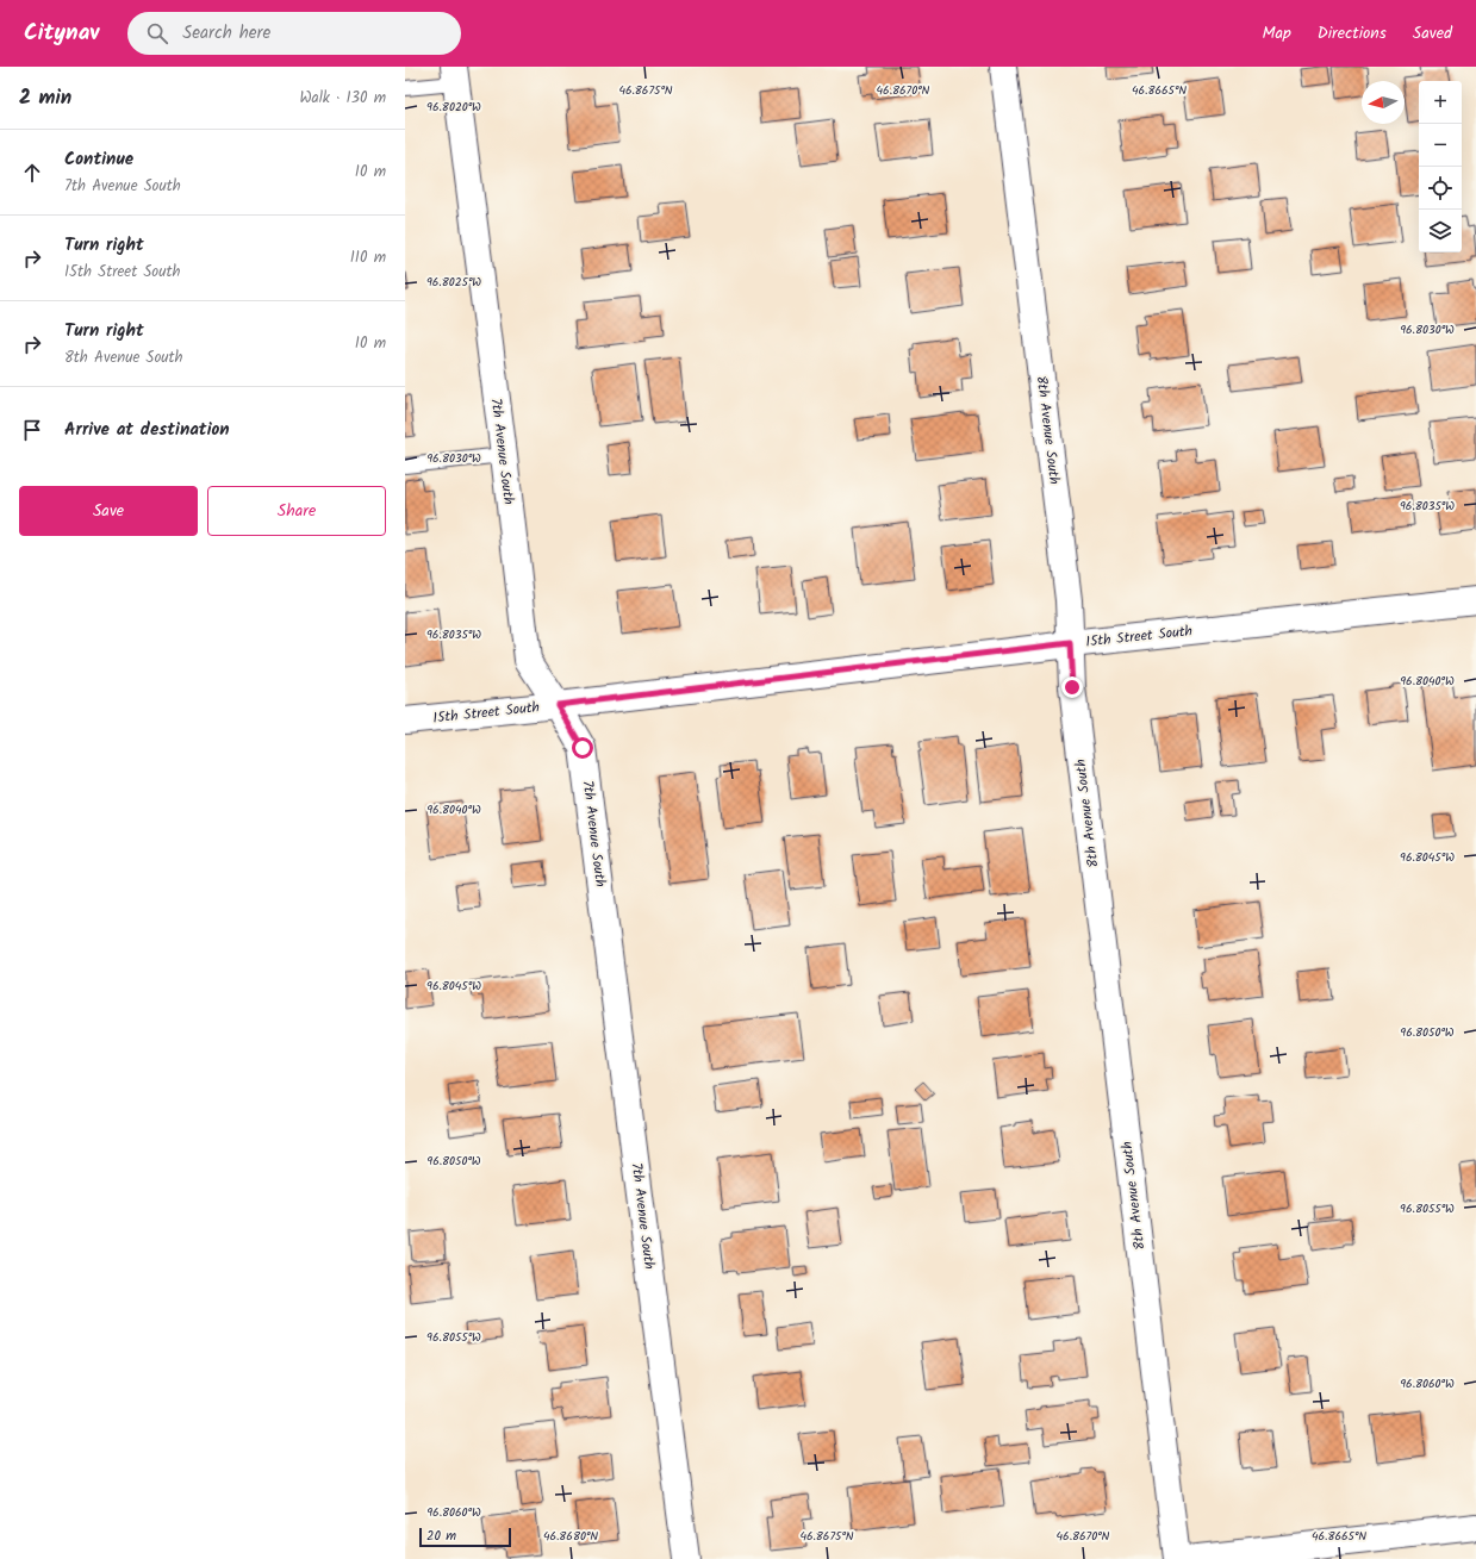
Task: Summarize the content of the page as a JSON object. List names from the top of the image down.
{
  "streets": {
    "street": ["8th Avenue South", "7th Avenue South", "15th Street South"]
  },
  "crossings": [
    ["8th Avenue South", "15th Street South"],
    ["7th Avenue South", "15th Street South"]
  ],
  "scale_bar": "20 m",
  "north": "left",
  "page": {
    "header": "Citynav",
    "search": "Search here",
    "nav": ["Map", "Directions", "Saved"],
    "heading": ["2 min", "Walk · 130 m"],
    "map_buttons": ["+", "−"],
    "list": [
      ["Continue", "7th Avenue South", "10 m"],
      ["Turn right", "15th Street South", "110 m"],
      ["Turn right", "8th Avenue South", "10 m"],
      "Arrive at destination"
    ],
    "buttons": ["Save", "Share"],
    "scale": "20 m"
  },
  "coordinates": [
    "46.8675°N",
    "46.8670°N",
    "46.8665°N",
    "96.8020°W",
    "96.8025°W",
    "96.8030°W",
    "96.8035°W",
    "96.8040°W",
    "96.8045°W",
    "96.8050°W",
    "96.8055°W",
    "96.8060°W",
    "46.8680°N"
  ]
}
